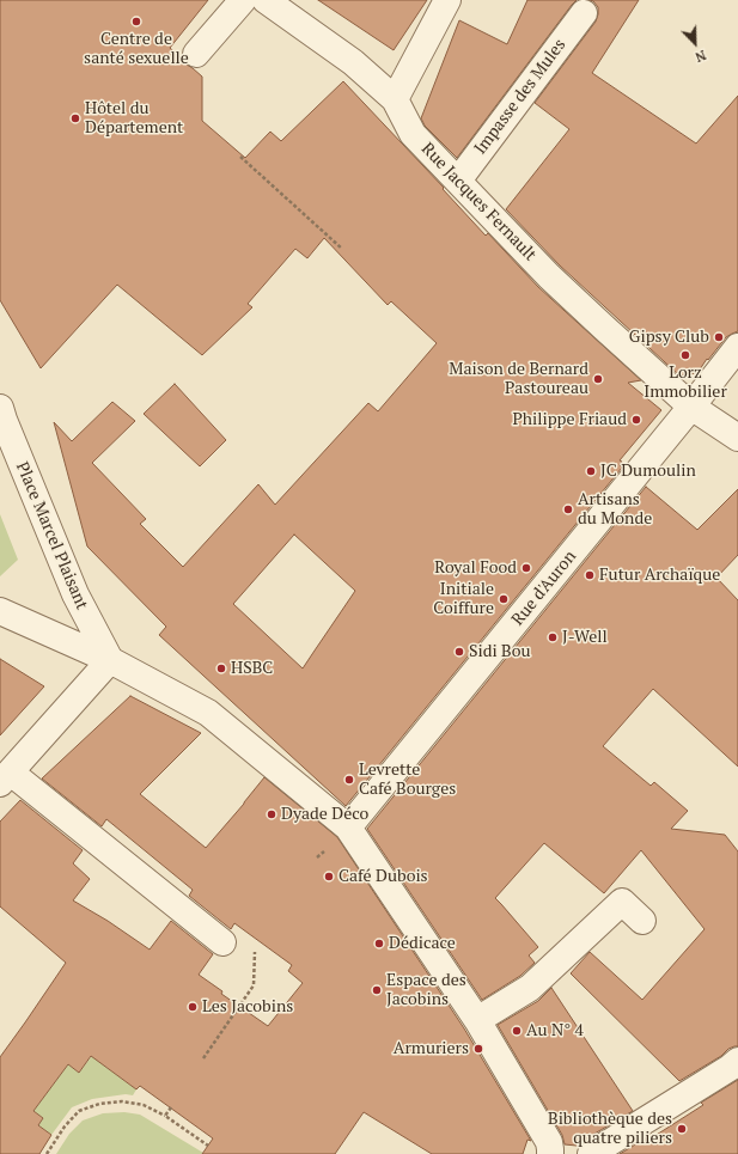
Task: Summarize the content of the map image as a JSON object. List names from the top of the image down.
{
  "streets": {
    "street": [
      "Impasse des Mules",
      "Rue Jacques Fernault",
      "Place Marcel Plaisant",
      "Rue d'Auron"
    ]
  },
  "crossings": [
    ["Impasse des Mules", "Rue Jacques Fernault"],
    ["Rue Jacques Fernault", "Rue d'Auron"]
  ],
  "places": [
    "Centre de santé sexuelle",
    "Hôtel du Département",
    "Gipsy Club",
    "Lorz Immobilier",
    "Maison de Bernard Pastoureau",
    "Philippe Friaud",
    "JC Dumoulin",
    "Artisans du Monde",
    "Royal Food",
    "Futur Archaïque",
    "Initiale Coiffure",
    "J-Well",
    "Sidi Bou",
    "HSBC",
    "Levrette Café Bourges",
    "Dyade Déco",
    "Café Dubois",
    "Dédicace",
    "Espace des Jacobins",
    "Les Jacobins",
    "Au N° 4",
    "Armuriers",
    "Bibliothèque des quatre piliers"
  ],
  "north": "bottom right"
}
